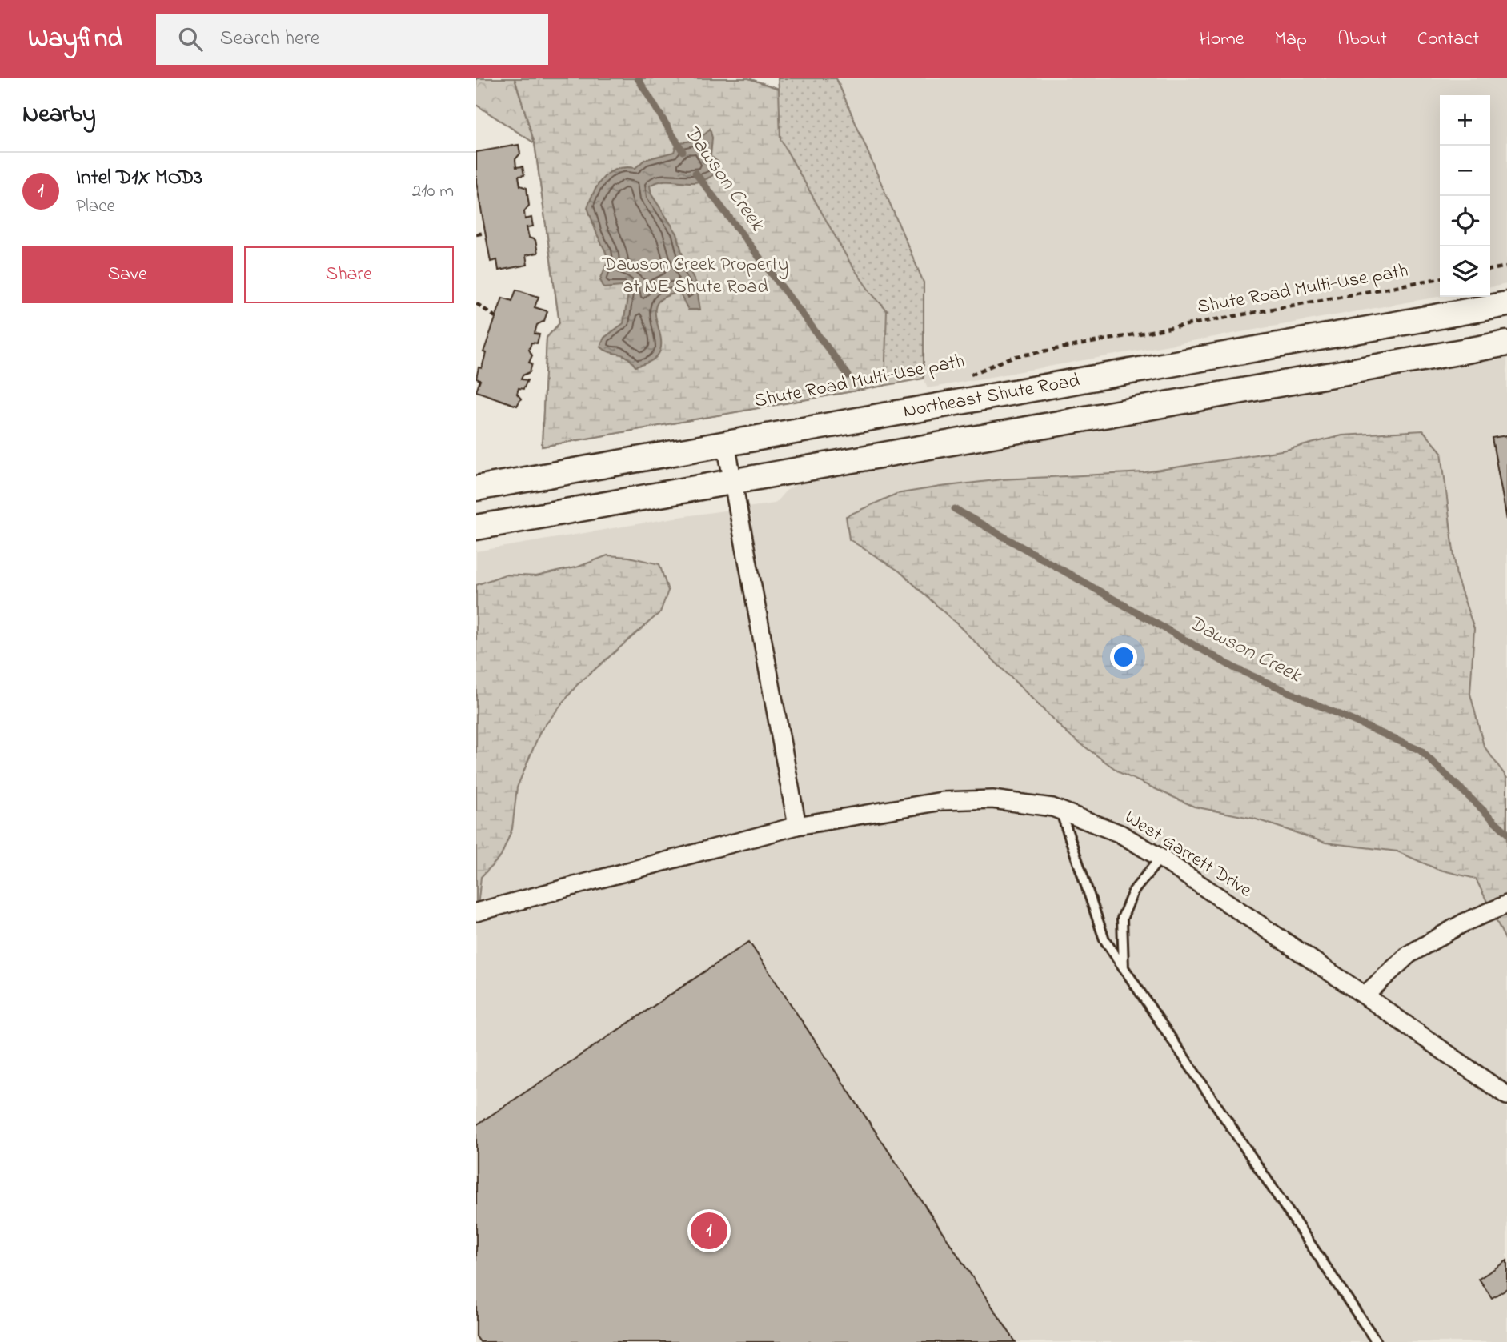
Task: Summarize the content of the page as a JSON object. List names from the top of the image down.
{
  "streets": {
    "main road": ["Northeast Shute Road"],
    "street": ["West Garrett Drive"],
    "path": ["Shute Road Multi-Use path"]
  },
  "water": ["Dawson Creek"],
  "parks": ["Dawson Creek Property at NE Shute Road"],
  "page": {
    "header": "Wayfind",
    "search": "Search here",
    "nav": [
      "Home",
      "Map",
      "About",
      "Contact"
    ],
    "heading": "Nearby",
    "map_buttons": ["+", "−"],
    "list": [
      {
        "mark": "1",
        "name": "Intel D1X MOD3",
        "note": "Place",
        "value": "210 m"
      }
    ],
    "buttons": ["Save", "Share"],
    "pins": "1"
  }
}
